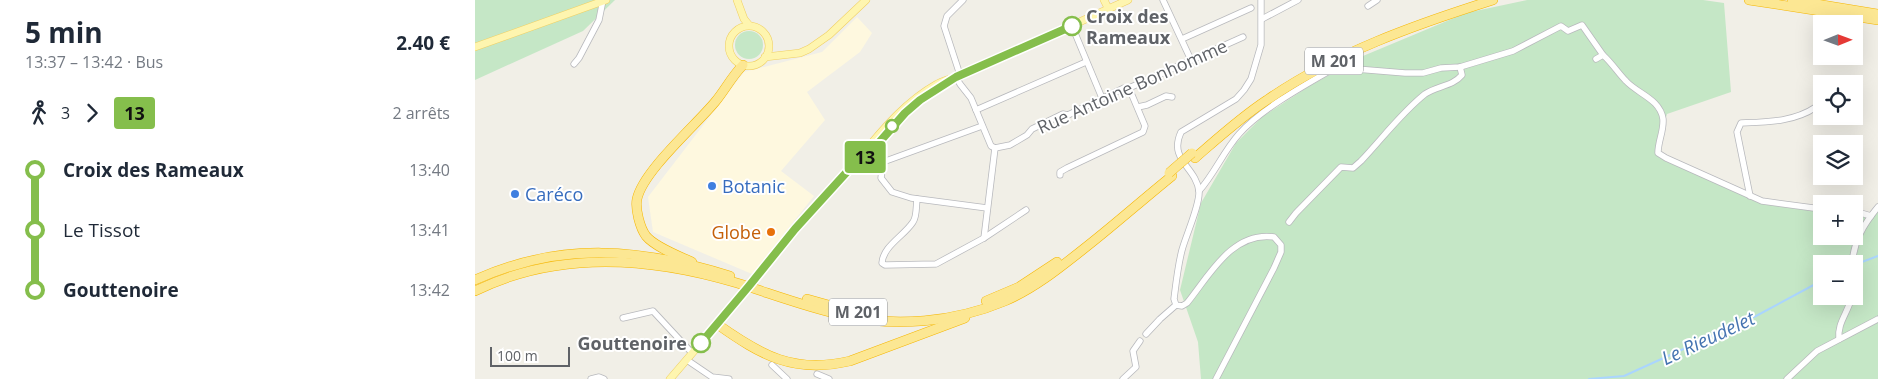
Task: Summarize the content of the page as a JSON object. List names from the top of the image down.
{
  "streets": {
    "highway": ["M 201"],
    "street": ["Rue Antoine Bonhomme"]
  },
  "water": ["Le Rieudelet"],
  "places": [
    "Croix des Rameaux",
    "Botanic",
    "Caréco",
    "Globe",
    "Gouttenoire"
  ],
  "lines": ["bus line 13"],
  "scale_bar": "100 m",
  "north": "right",
  "page": {
    "heading": ["5 min", "13:37 – 13:42 · Bus", "2.40 €"],
    "on_map": "13",
    "map_buttons": ["+", "−"],
    "legs": ["3", "13", "2 arrêts"],
    "list": [
      {
        "name": "Croix des Rameaux",
        "value": "13:40"
      },
      {
        "name": "Le Tissot",
        "value": "13:41"
      },
      {
        "name": "Gouttenoire",
        "value": "13:42"
      }
    ],
    "scale": "100 m"
  }
}
